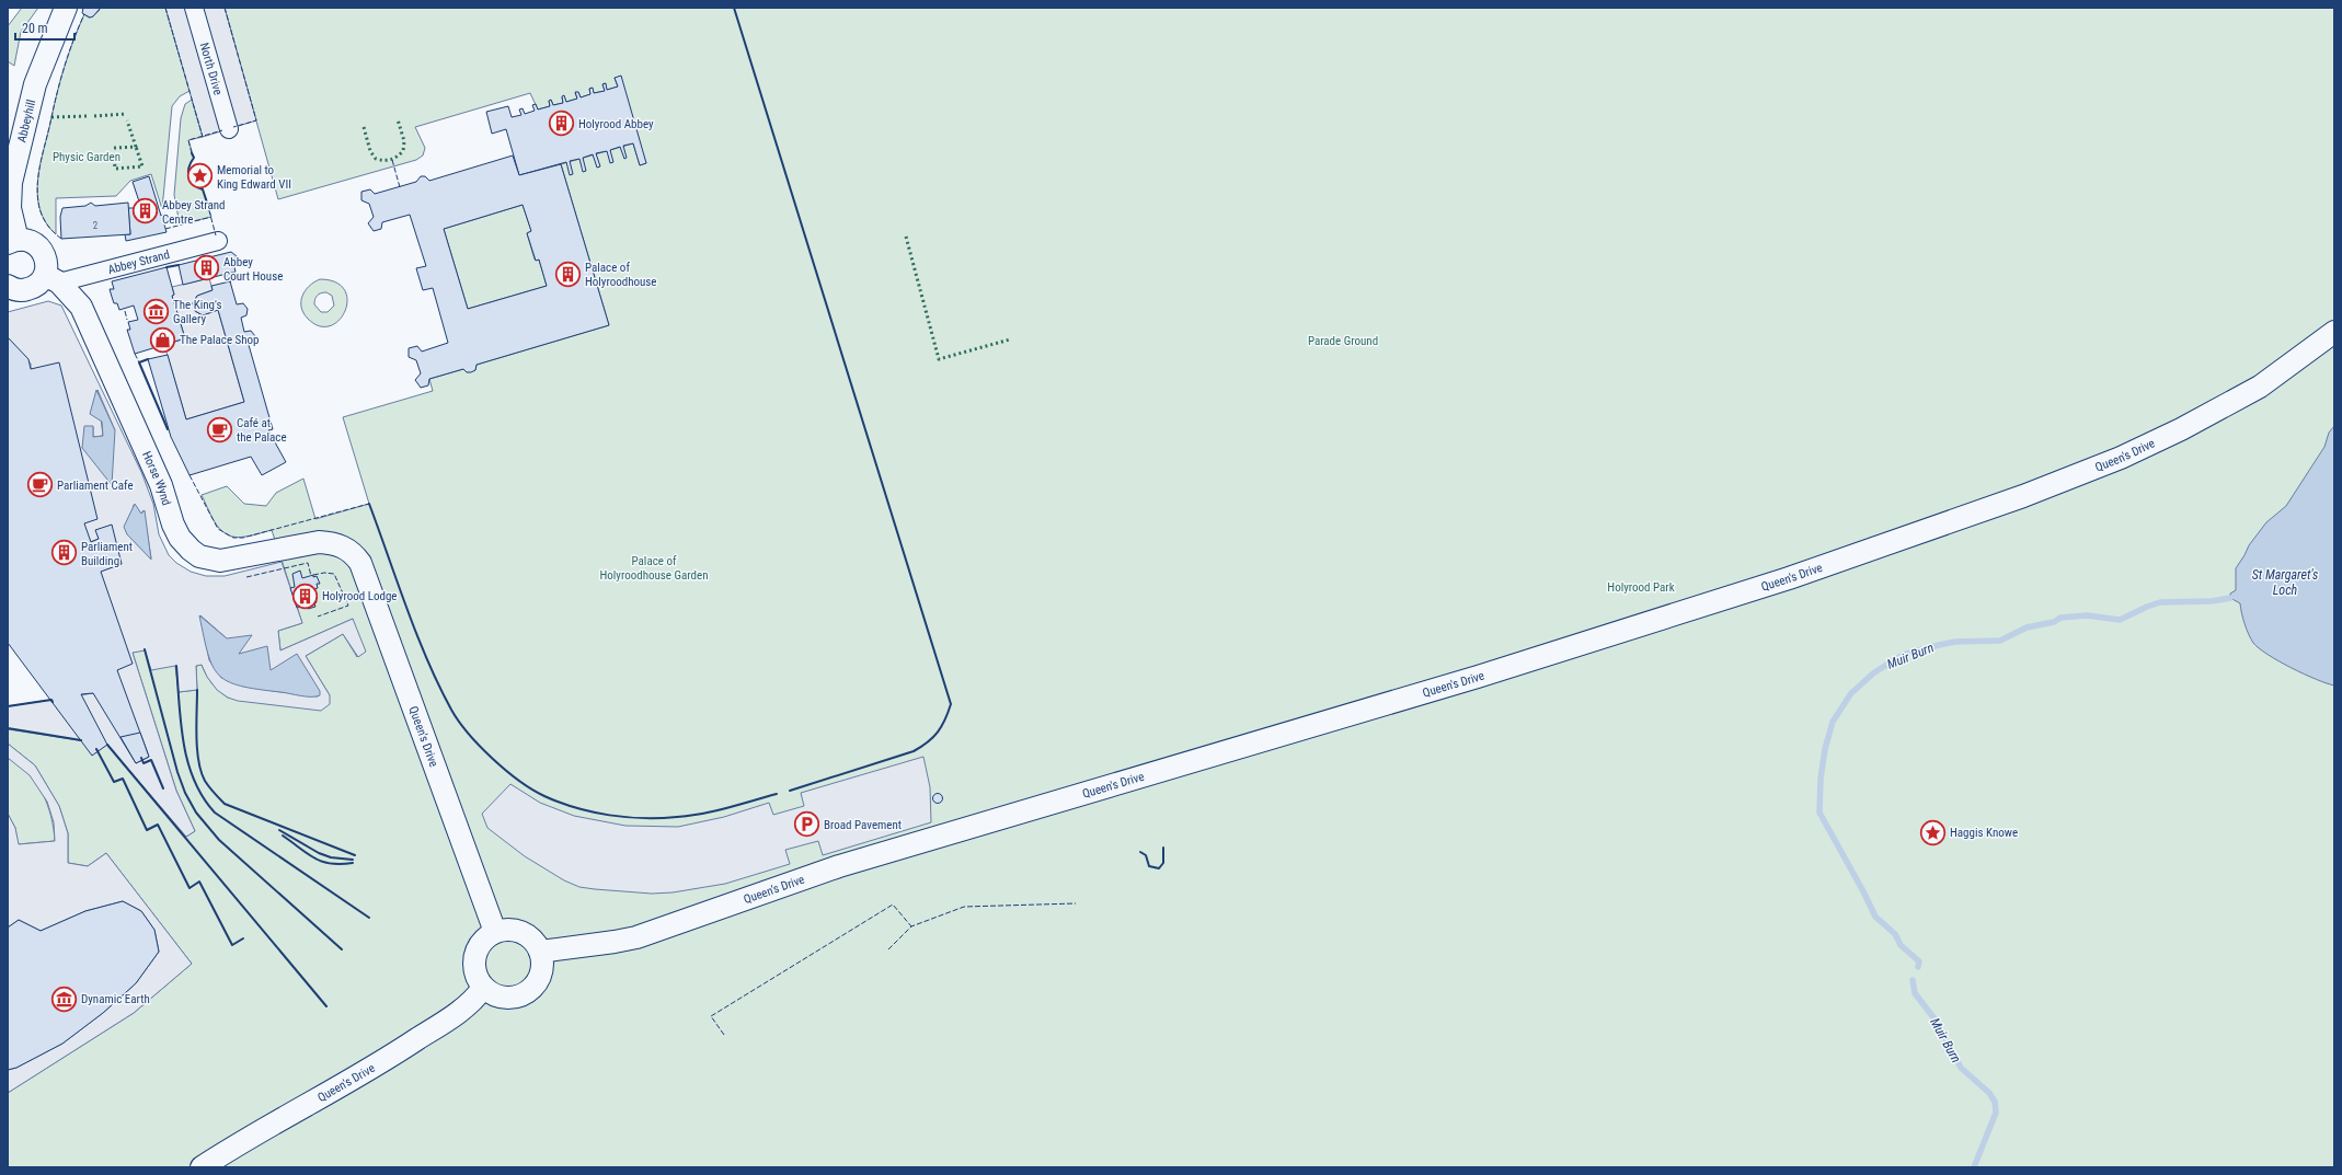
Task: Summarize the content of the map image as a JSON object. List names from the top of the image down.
{
  "streets": {
    "street": [
      "North Drive",
      "Abbeyhill",
      "Abbey Strand",
      "Queen's Drive",
      "Horse Wynd"
    ]
  },
  "crossings": [
    ["Abbey Strand", "Horse Wynd"],
    ["Queen's Drive", "Horse Wynd"]
  ],
  "water": ["St Margaret's Loch", "Muir Burn"],
  "parks": [
    "Physic Garden",
    "Parade Ground",
    "Palace of Holyroodhouse Garden",
    "Holyrood Park"
  ],
  "places": {
    "building": [
      "Holyrood Abbey",
      "Abbey Strand Centre",
      "Abbey Court House",
      "Palace of Holyroodhouse",
      "Parliament Building",
      "Holyrood Lodge"
    ],
    "place": ["Memorial to King Edward VII", "Haggis Knowe"],
    "museum": ["The King's Gallery", "Dynamic Earth"],
    "shop": ["The Palace Shop"],
    "cafe": ["Café at the Palace", "Parliament Cafe"],
    "parking": ["Broad Pavement"]
  },
  "house_numbers": ["2"],
  "scale_bar": "20 m"
}
